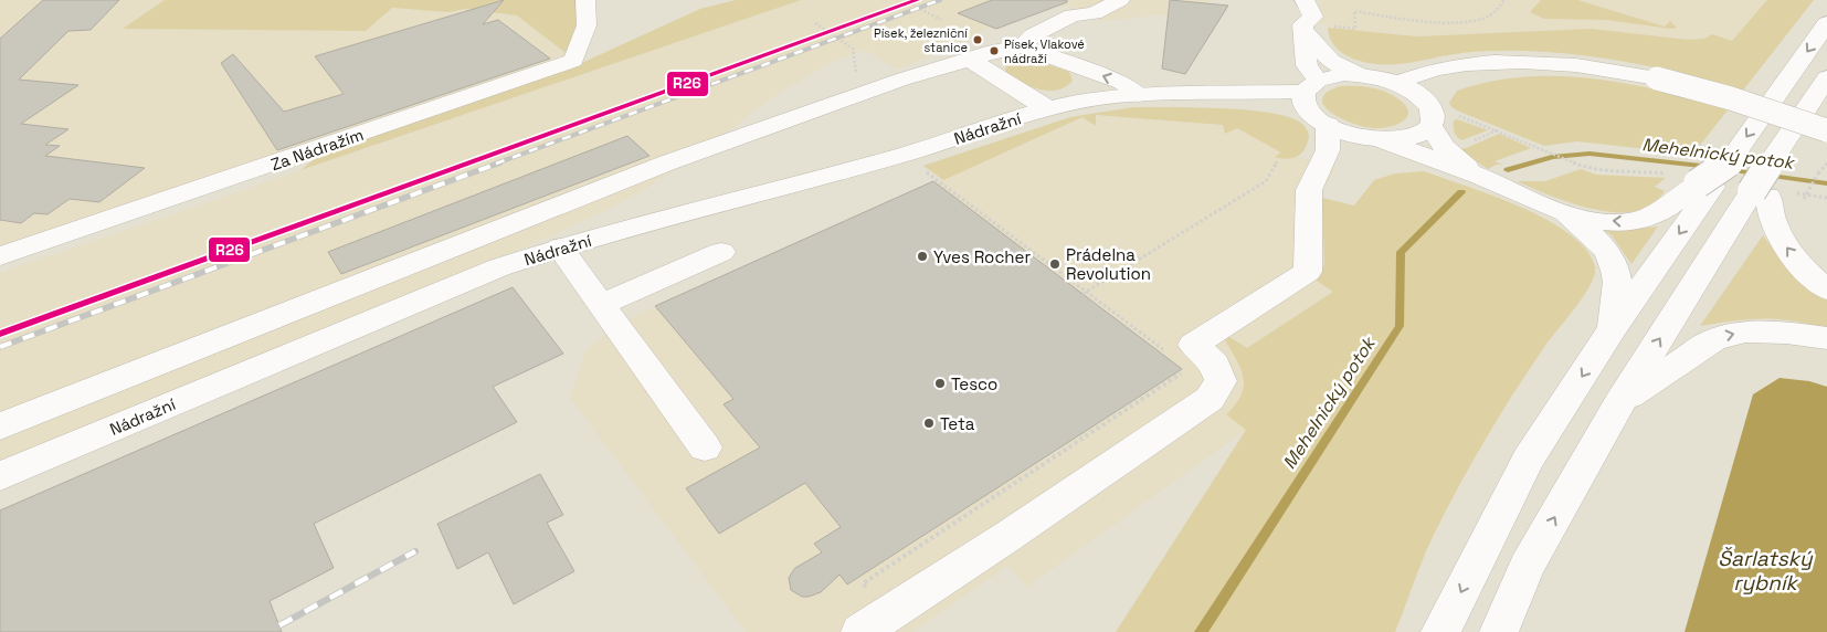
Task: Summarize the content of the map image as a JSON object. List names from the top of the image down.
{
  "streets": {
    "main road": ["Nádražní", "Za Nádražím"]
  },
  "water": ["Mehelnický potok", "Šarlatský rybník"],
  "places": [
    "Písek, železniční stanice",
    "Písek, Vlakové nádraží",
    "Yves Rocher",
    "Prádelna Revolution",
    "Tesco",
    "Teta"
  ],
  "lines": ["transit line R26"]
}
